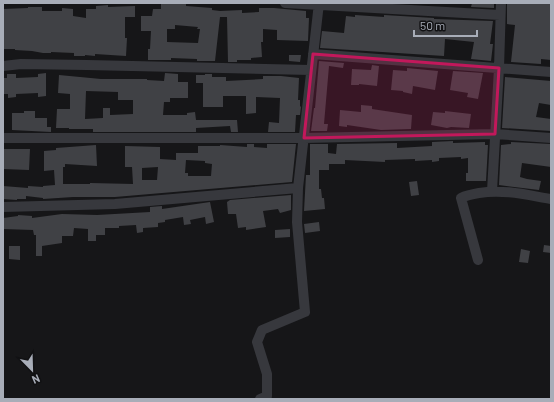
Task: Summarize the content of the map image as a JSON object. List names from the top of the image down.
{
  "scale_bar": "50 m",
  "north": "bottom right"
}
